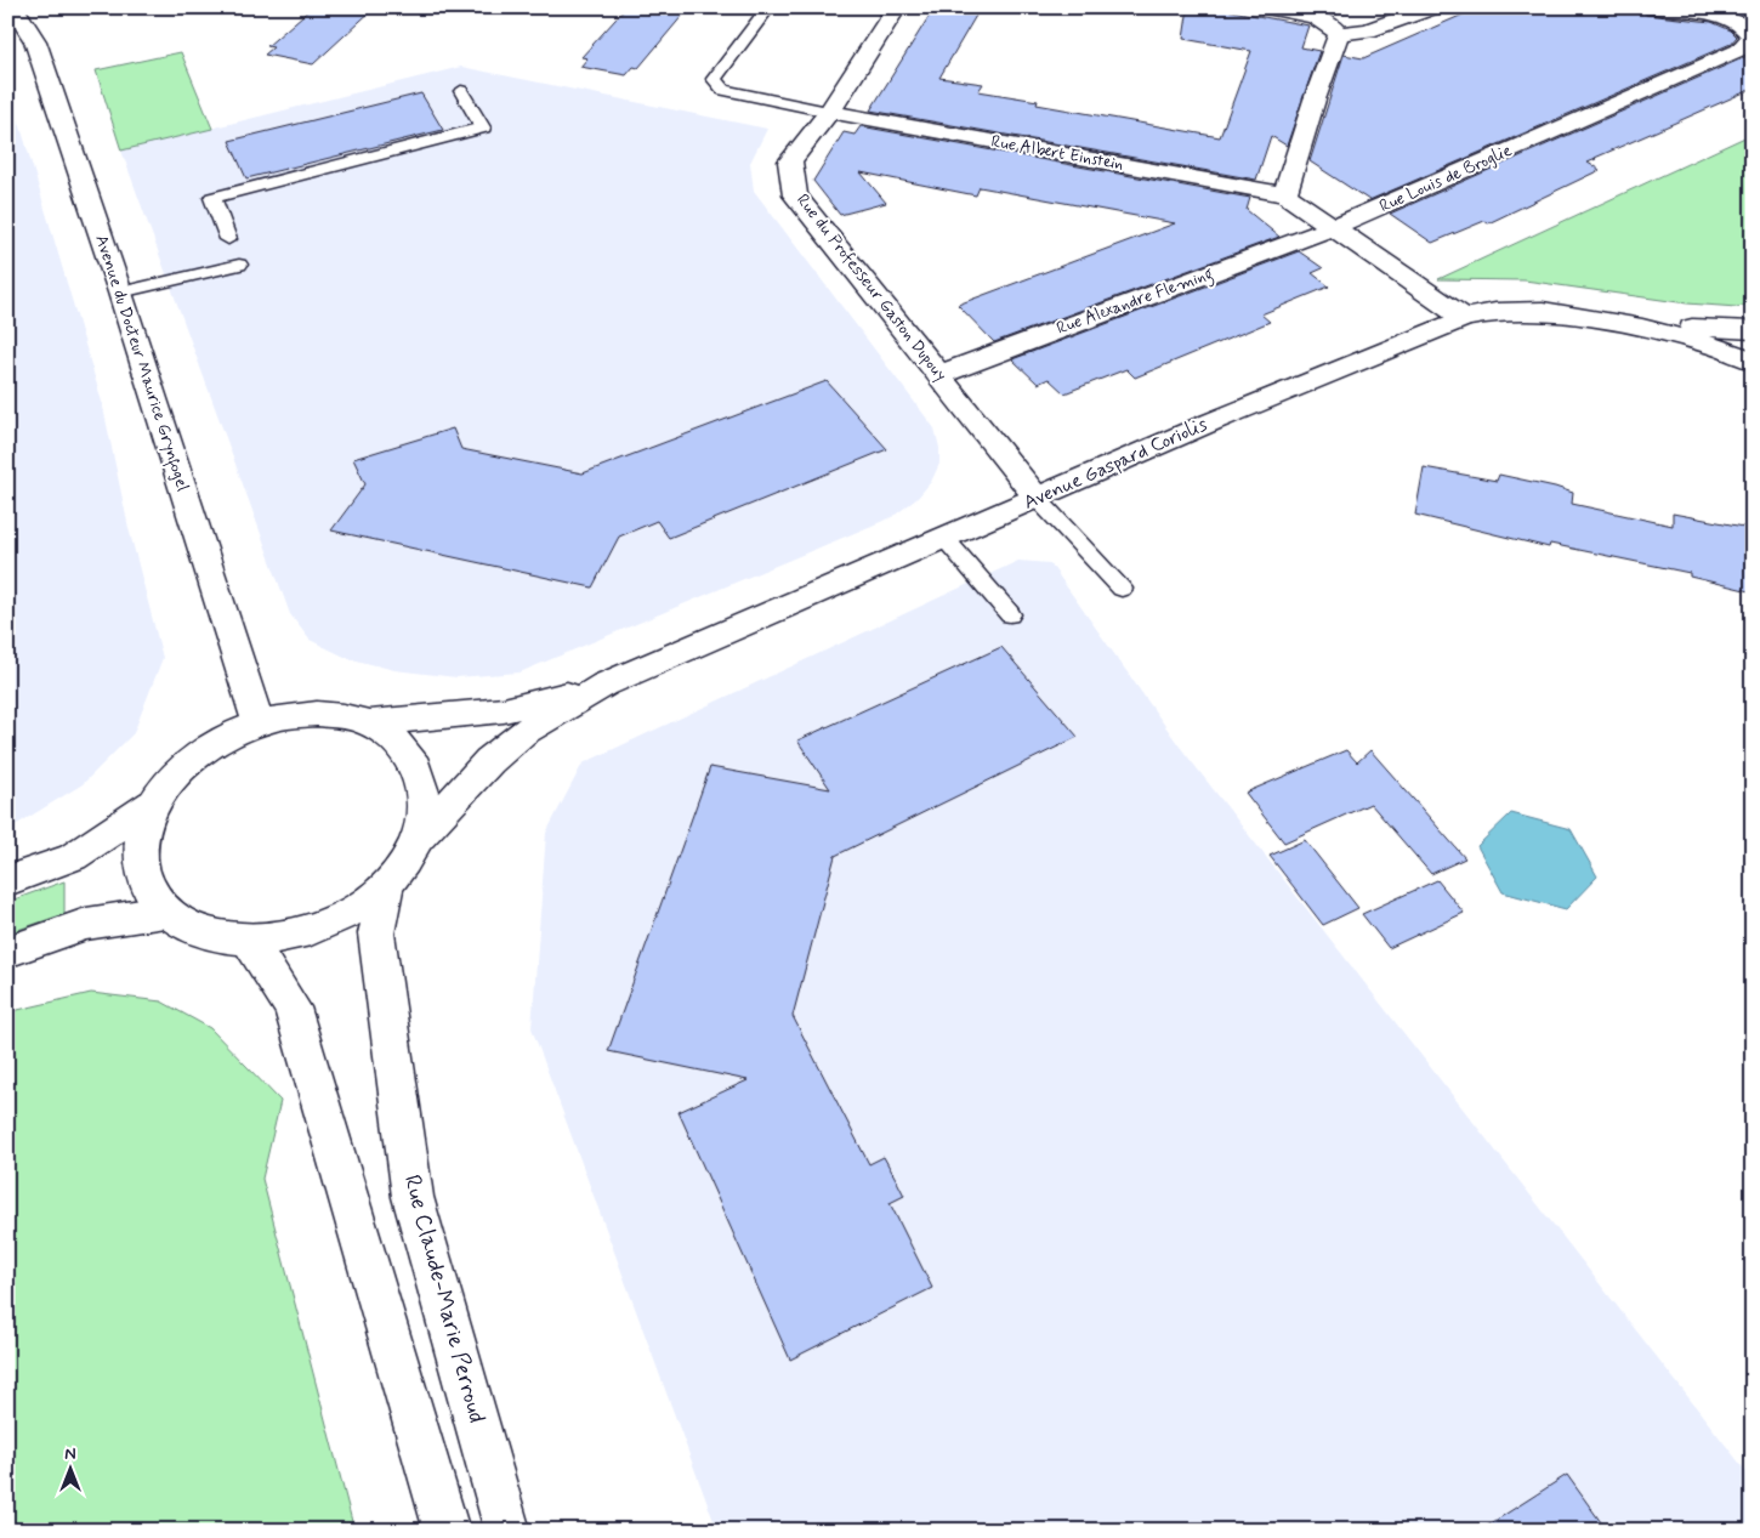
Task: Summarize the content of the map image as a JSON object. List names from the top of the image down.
{
  "streets": {
    "street": [
      "Rue Albert Einstein",
      "Rue Louis de Broglie",
      "Rue du Professeur Gaston Dupouy",
      "Rue Alexandre Fleming",
      "Avenue du Docteur Maurice Grynfogel",
      "Avenue Gaspard Coriolis",
      "Rue Claude-Marie Perroud"
    ]
  },
  "crossings": [
    ["Rue Albert Einstein", "Rue du Professeur Gaston Dupouy"],
    ["Rue Louis de Broglie", "Rue Alexandre Fleming"],
    ["Rue du Professeur Gaston Dupouy", "Rue Alexandre Fleming"],
    ["Rue du Professeur Gaston Dupouy", "Avenue Gaspard Coriolis"]
  ],
  "north": "top"
}
